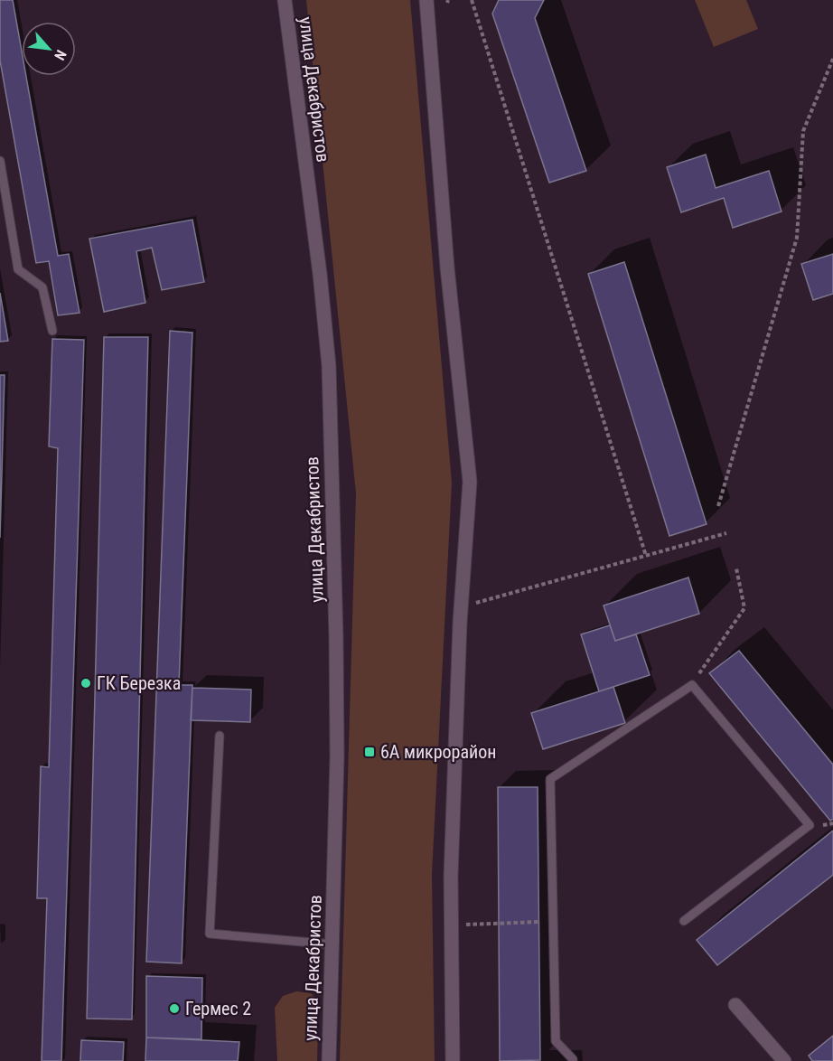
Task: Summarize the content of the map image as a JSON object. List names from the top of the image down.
{
  "streets": {
    "street": ["улица Декабристов"]
  },
  "places": {
    "other": ["ГК Березка", "Гермес 2"],
    "transit": ["6А микрорайон"]
  },
  "north": "bottom right"
}
